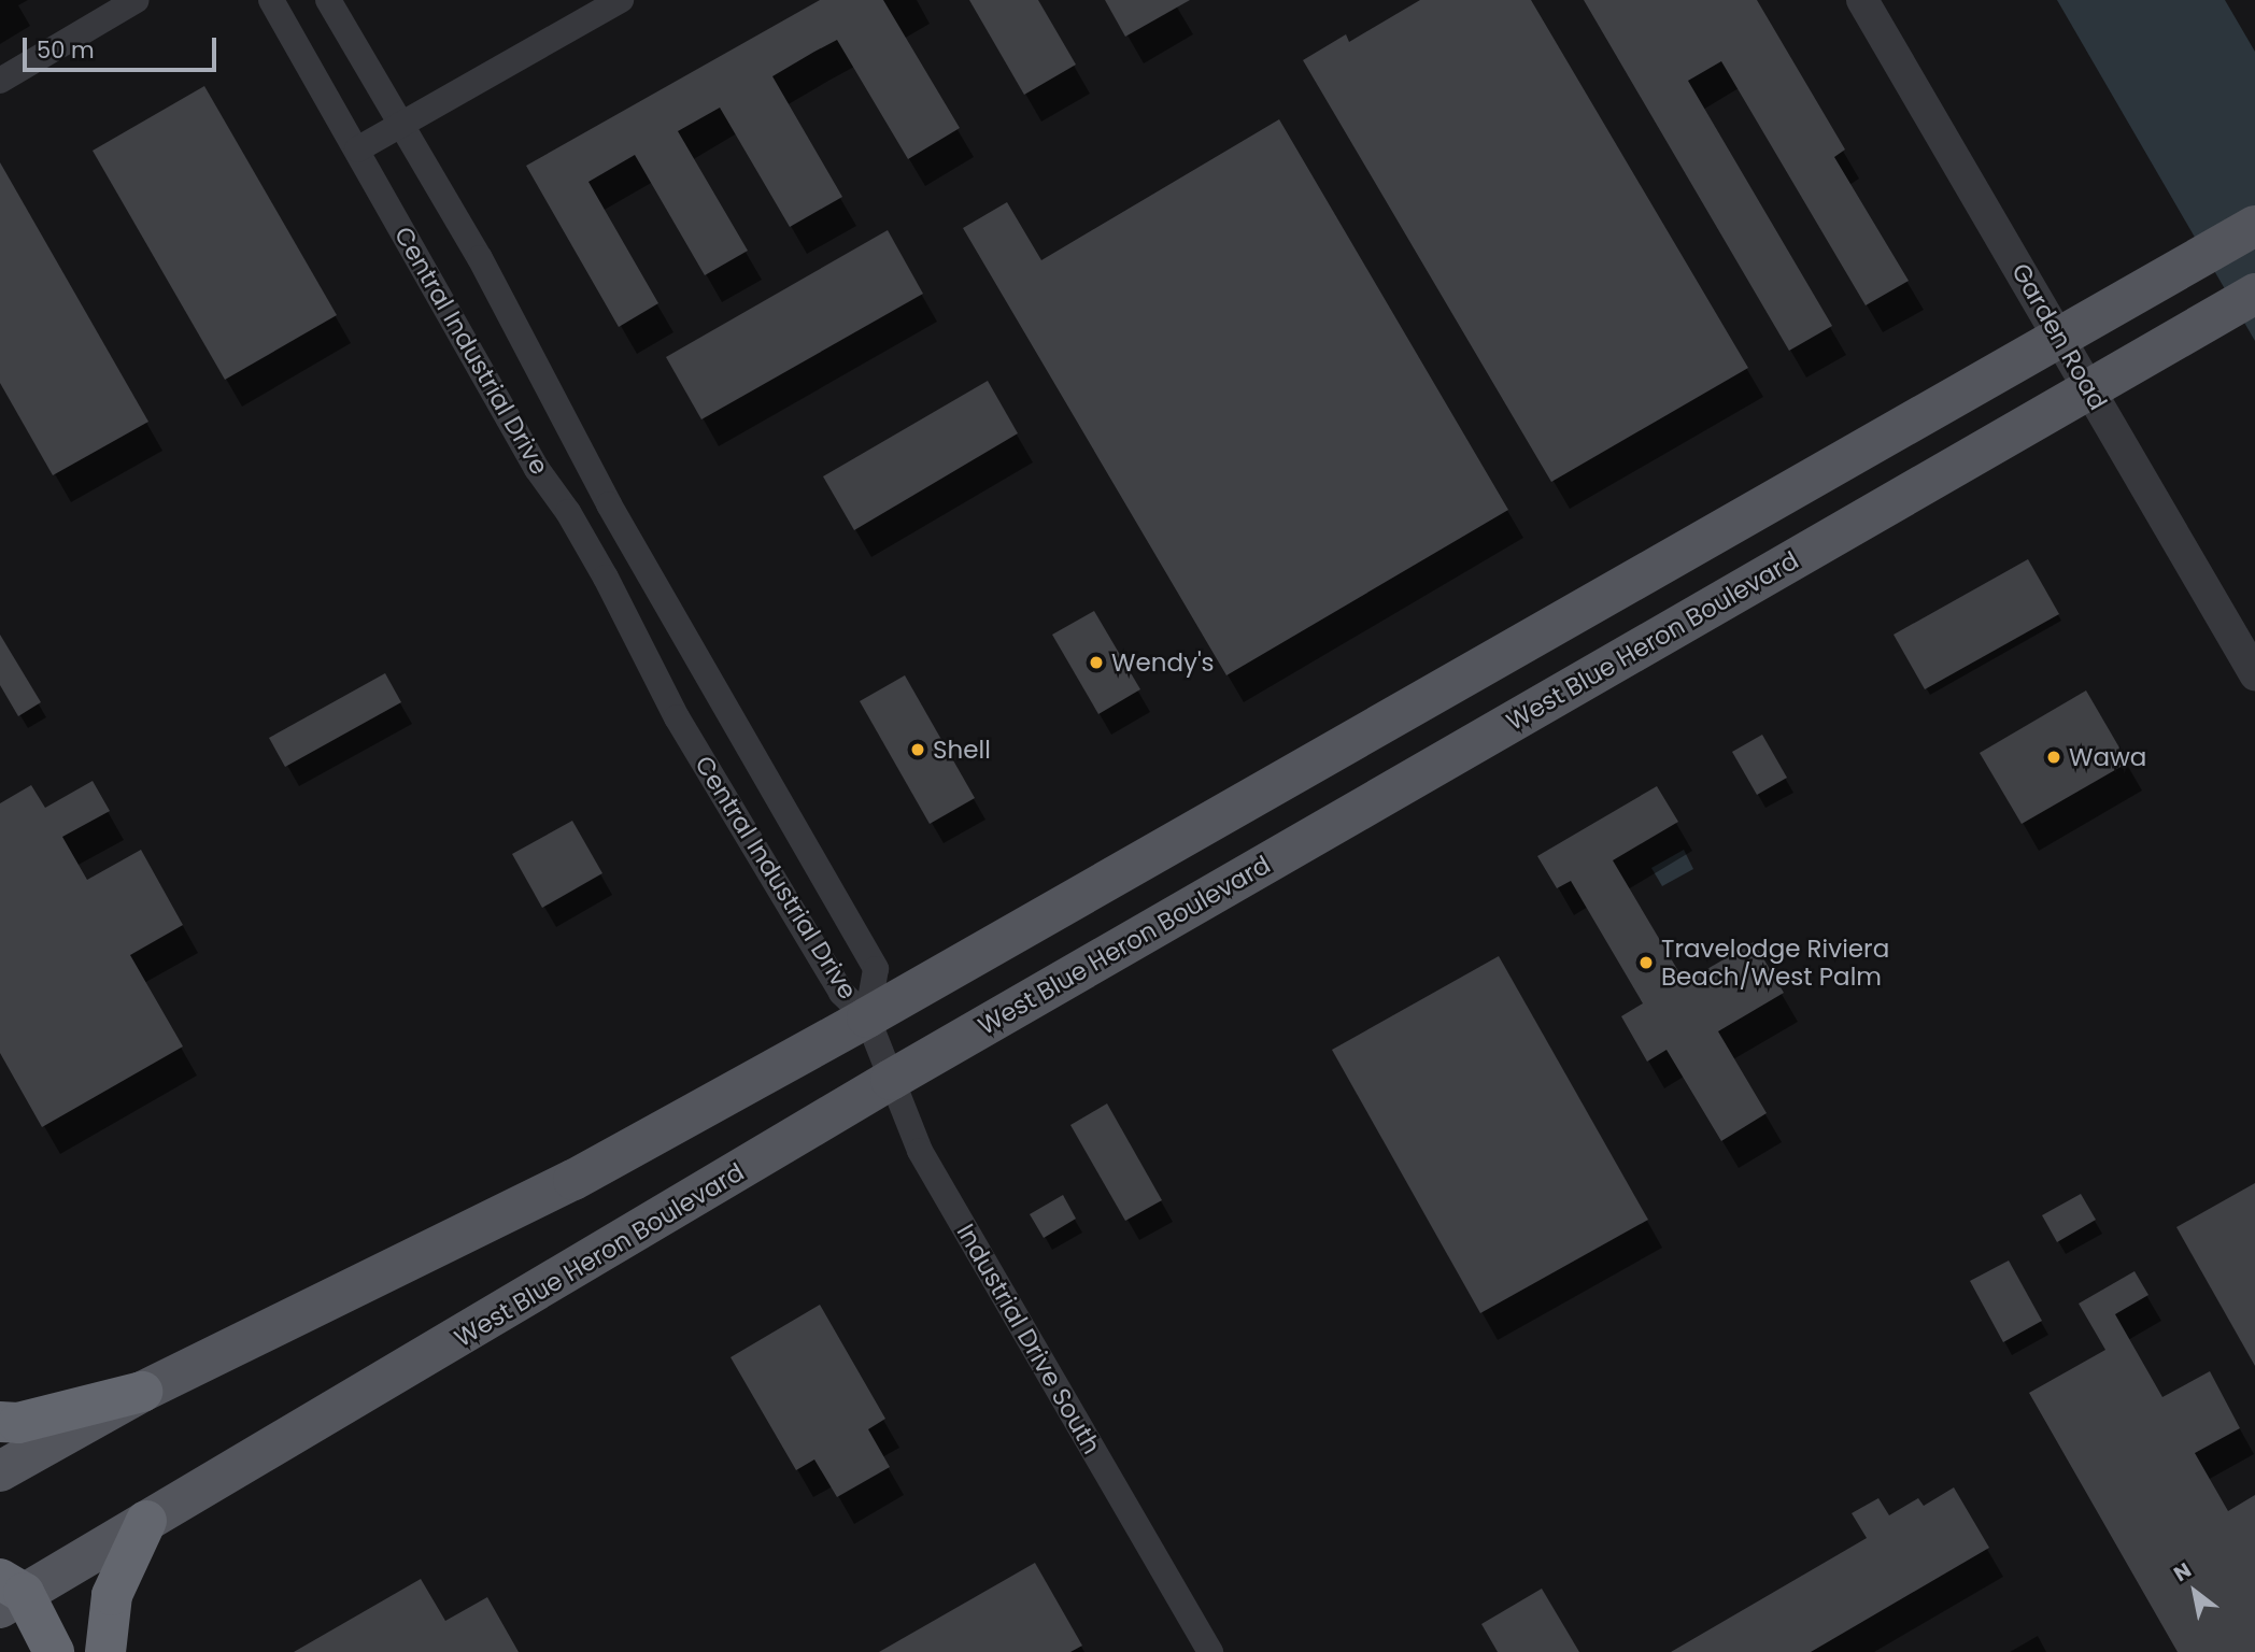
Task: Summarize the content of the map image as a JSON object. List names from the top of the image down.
{
  "streets": {
    "main road": ["West Blue Heron Boulevard"],
    "street": ["Garden Road", "Central Industrial Drive", "Industrial Drive South"]
  },
  "crossings": [
    ["Garden Road", "West Blue Heron Boulevard"],
    ["Central Industrial Drive", "Industrial Drive South"],
    ["West Blue Heron Boulevard", "Industrial Drive South"]
  ],
  "places": [
    "Wendy's",
    "Shell",
    "Wawa",
    "Travelodge Riviera Beach/West Palm"
  ],
  "scale_bar": "50 m",
  "north": "top left"
}
